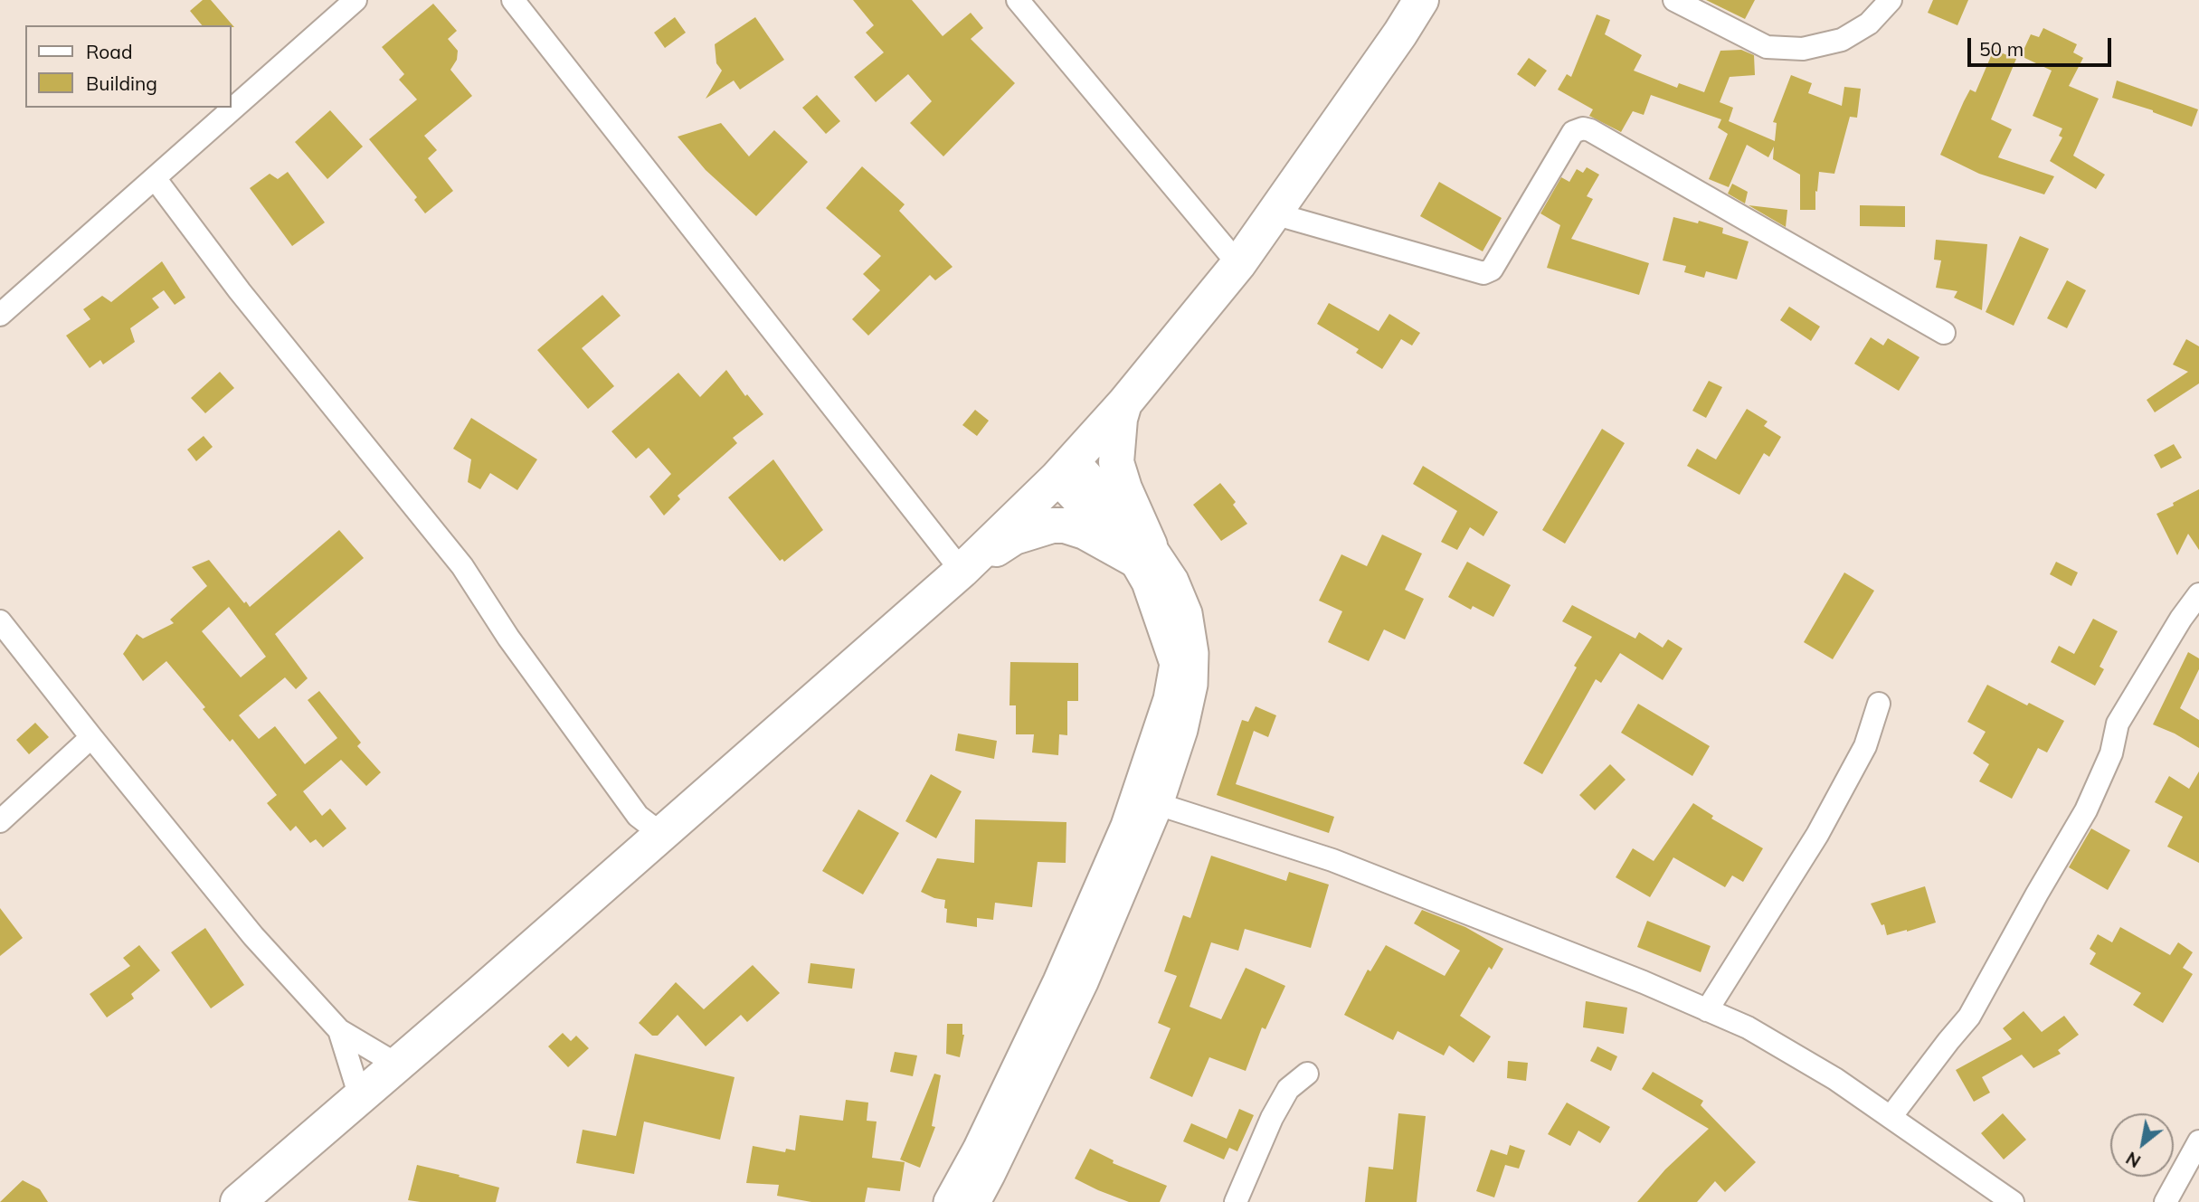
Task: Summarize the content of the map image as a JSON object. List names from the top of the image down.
{
  "legend": ["Road", "Building"],
  "scale_bar": "50 m",
  "north": "bottom left"
}
